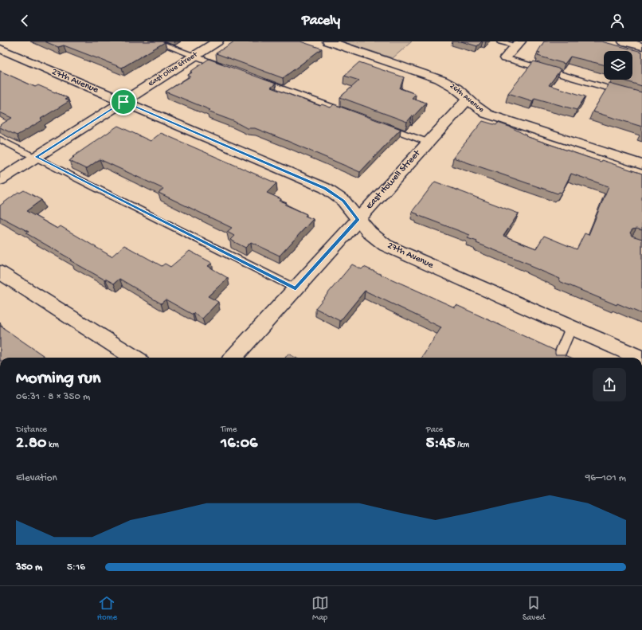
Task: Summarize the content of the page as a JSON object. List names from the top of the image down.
{
  "streets": {
    "street": [
      "East Olive Street",
      "27th Avenue",
      "26th Avenue",
      "East Howell Street"
    ]
  },
  "crossings": [
    ["East Olive Street", "27th Avenue"],
    ["27th Avenue", "East Howell Street"],
    ["26th Avenue", "East Howell Street"]
  ],
  "page": {
    "header": "Pacely",
    "heading": ["Morning run", "06:31 · 8 × 350 m"],
    "stats": [
      ["Distance", "2.80 km"],
      ["Time", "16:06"],
      ["Pace", "5:45 /km"]
    ],
    "chart": ["Elevation", "96–101 m"],
    "list": [
      {
        "name": "350 m",
        "note": "5:16"
      }
    ],
    "tabs": ["Home", "Map", "Saved"]
  }
}
